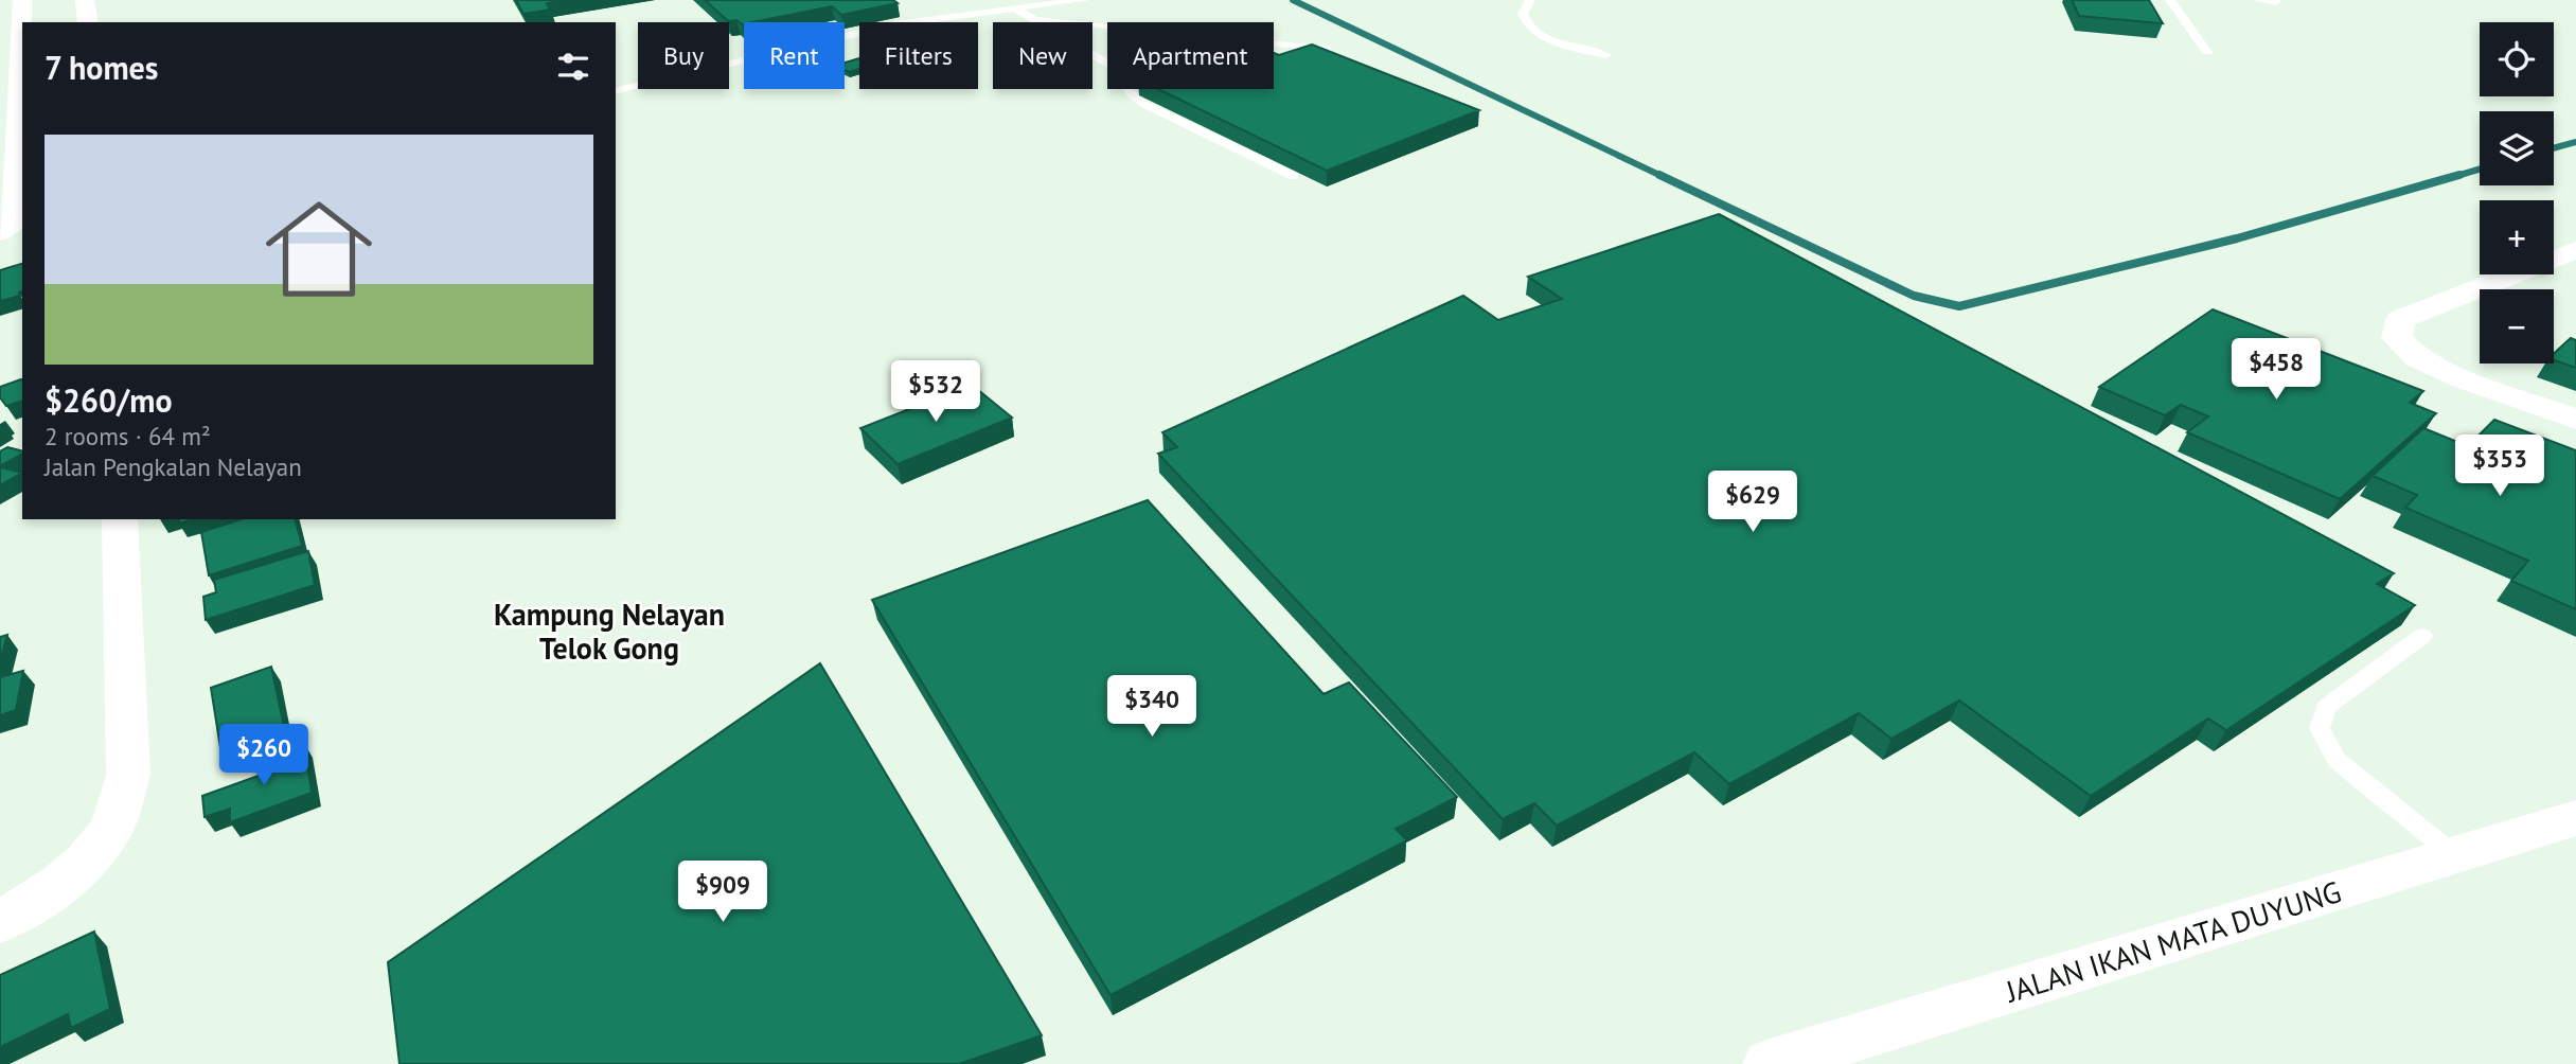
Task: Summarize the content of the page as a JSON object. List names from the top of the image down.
{
  "streets": {
    "street": ["JALAN IKAN MATA DUYUNG"]
  },
  "districts": ["Kampung Nelayan Telok Gong"],
  "page": {
    "map_buttons": ["+", "−"],
    "chip": [
      "Buy",
      "Rent",
      "Filters",
      "New",
      "Apartment"
    ],
    "heading": "7 homes",
    "list": [
      {
        "name": "$260/mo",
        "note": "2 rooms · 64 m² · Jalan Pengkalan Nelayan"
      }
    ],
    "price": [
      "$458",
      "$532",
      "$353",
      "$629",
      "$340",
      "$260",
      "$909"
    ]
  }
}
